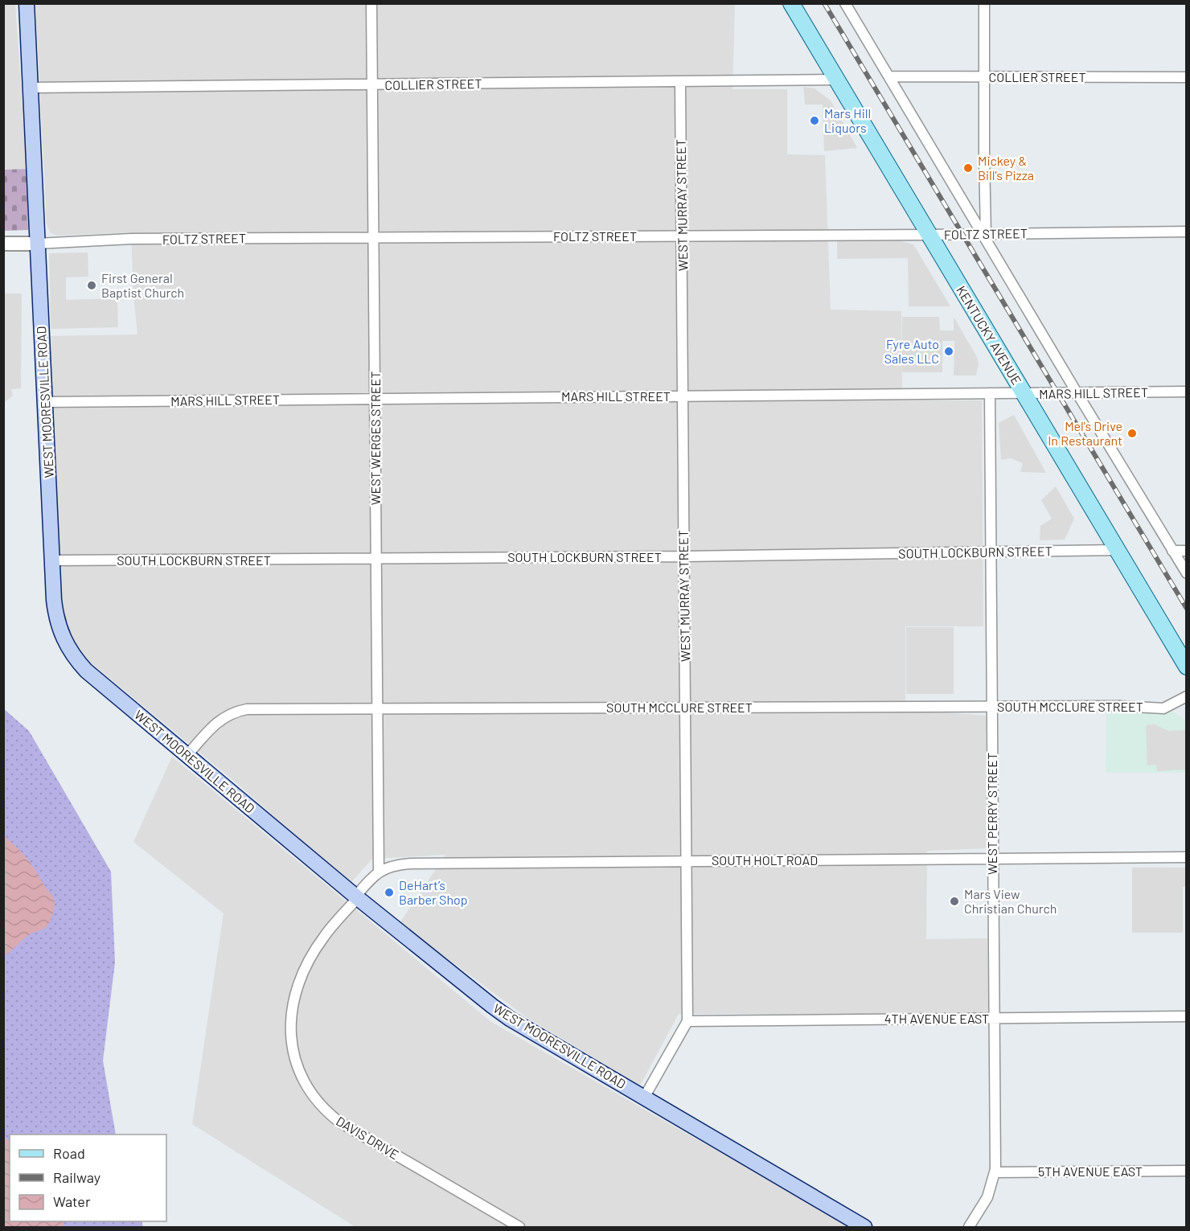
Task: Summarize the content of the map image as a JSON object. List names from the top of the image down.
{
  "streets": {
    "main road": ["KENTUCKY AVENUE", "WEST MOORESVILLE ROAD"],
    "street": [
      "COLLIER STREET",
      "WEST MURRAY STREET",
      "FOLTZ STREET",
      "MARS HILL STREET",
      "WEST WERGES STREET",
      "SOUTH LOCKBURN STREET",
      "SOUTH MCCLURE STREET",
      "WEST PERRY STREET",
      "SOUTH HOLT ROAD",
      "4TH AVENUE EAST",
      "DAVIS DRIVE",
      "5TH AVENUE EAST"
    ]
  },
  "crossings": [
    ["COLLIER STREET", "WEST MURRAY STREET"],
    ["COLLIER STREET", "KENTUCKY AVENUE"],
    ["COLLIER STREET", "WEST MOORESVILLE ROAD"],
    ["COLLIER STREET", "WEST WERGES STREET"],
    ["WEST MURRAY STREET", "FOLTZ STREET"],
    ["WEST MURRAY STREET", "MARS HILL STREET"],
    ["WEST MURRAY STREET", "WEST MOORESVILLE ROAD"],
    ["WEST MURRAY STREET", "SOUTH LOCKBURN STREET"],
    ["WEST MURRAY STREET", "SOUTH MCCLURE STREET"],
    ["WEST MURRAY STREET", "SOUTH HOLT ROAD"],
    ["WEST MURRAY STREET", "4TH AVENUE EAST"],
    ["FOLTZ STREET", "KENTUCKY AVENUE"],
    ["FOLTZ STREET", "WEST MOORESVILLE ROAD"],
    ["FOLTZ STREET", "WEST WERGES STREET"],
    ["KENTUCKY AVENUE", "MARS HILL STREET"],
    ["KENTUCKY AVENUE", "SOUTH LOCKBURN STREET"],
    ["MARS HILL STREET", "WEST MOORESVILLE ROAD"],
    ["MARS HILL STREET", "WEST WERGES STREET"],
    ["MARS HILL STREET", "WEST PERRY STREET"],
    ["WEST MOORESVILLE ROAD", "SOUTH LOCKBURN STREET"],
    ["WEST MOORESVILLE ROAD", "SOUTH MCCLURE STREET"],
    ["WEST MOORESVILLE ROAD", "SOUTH HOLT ROAD"],
    ["WEST MOORESVILLE ROAD", "DAVIS DRIVE"],
    ["WEST WERGES STREET", "SOUTH LOCKBURN STREET"],
    ["WEST WERGES STREET", "SOUTH MCCLURE STREET"],
    ["WEST WERGES STREET", "SOUTH HOLT ROAD"],
    ["SOUTH LOCKBURN STREET", "WEST PERRY STREET"],
    ["SOUTH MCCLURE STREET", "WEST PERRY STREET"],
    ["WEST PERRY STREET", "SOUTH HOLT ROAD"],
    ["WEST PERRY STREET", "4TH AVENUE EAST"],
    ["WEST PERRY STREET", "5TH AVENUE EAST"],
    ["SOUTH HOLT ROAD", "DAVIS DRIVE"]
  ],
  "places": [
    "Mars Hill Liquors",
    "Mickey & Bill's Pizza",
    "First General Baptist Church",
    "Fyre Auto Sales LLC",
    "Mel's Drive In Restaurant",
    "DeHart’s Barber Shop",
    "Mars View Christian Church"
  ],
  "legend": ["Road", "Railway", "Water"]
}
